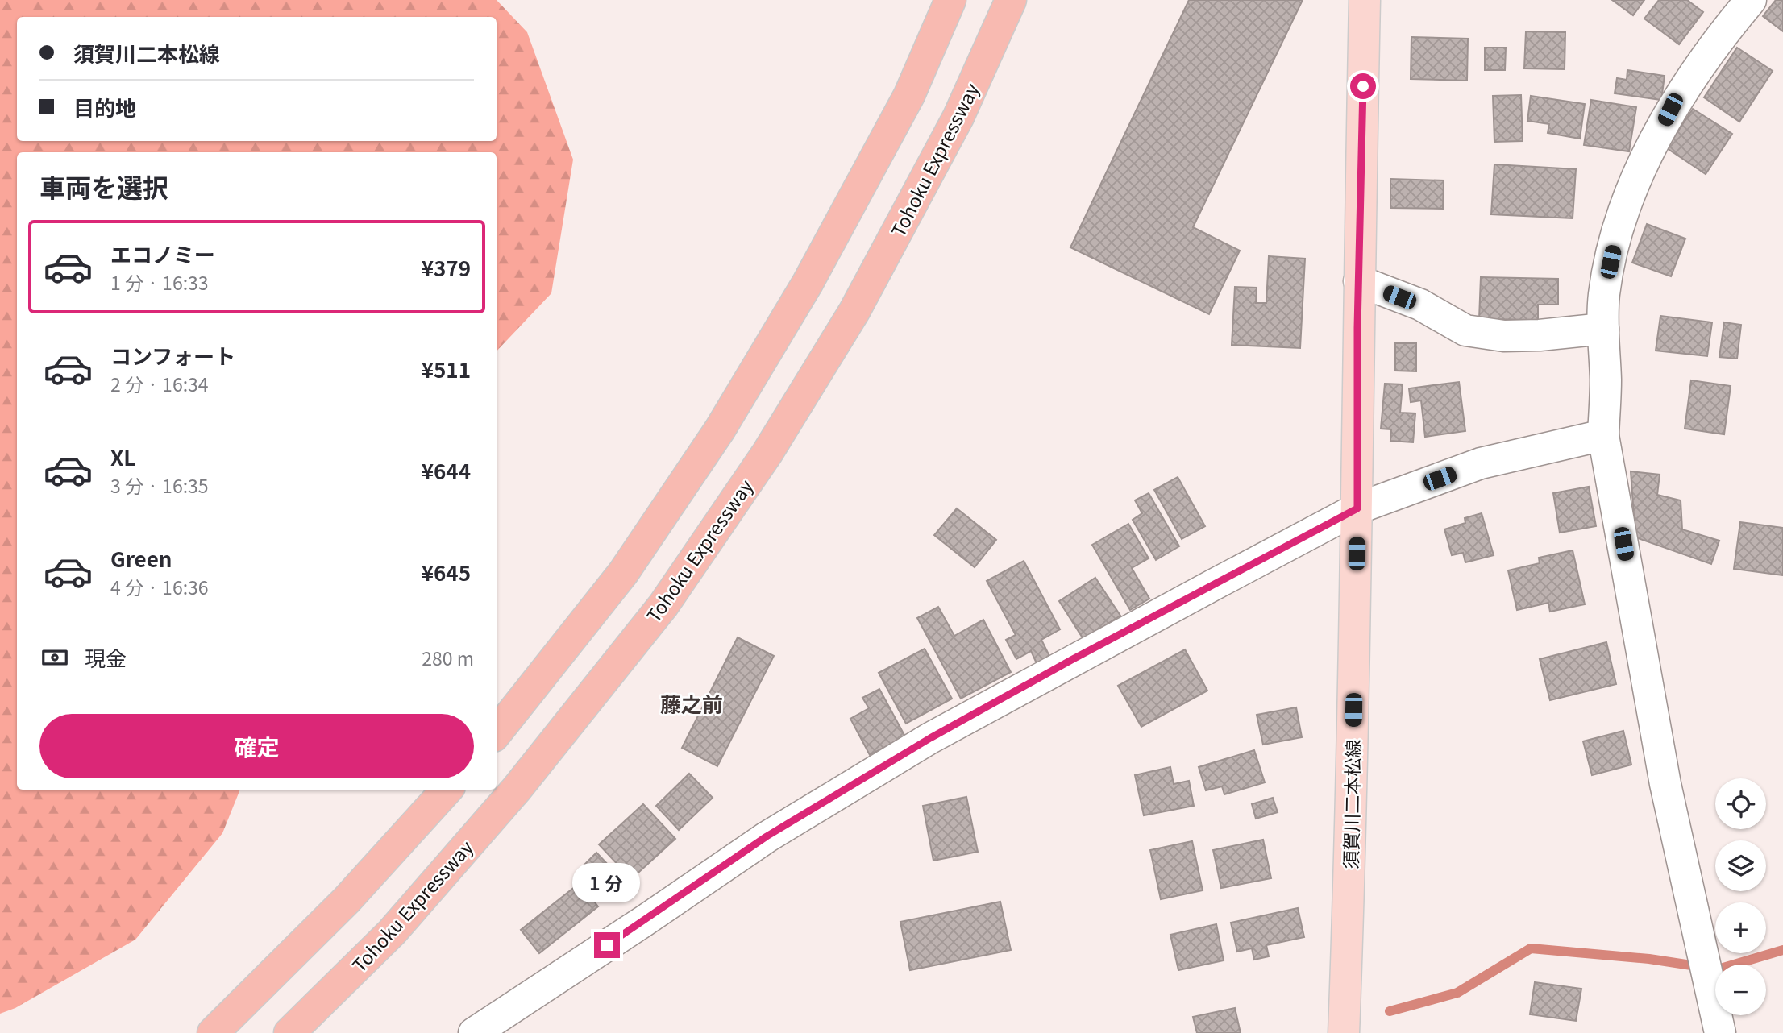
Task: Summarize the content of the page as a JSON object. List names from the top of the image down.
{
  "streets": {
    "highway": ["Tohoku Expressway"],
    "main road": ["須賀川二本松線"]
  },
  "districts": ["藤之前"],
  "page": {
    "banner": ["須賀川二本松線", "目的地"],
    "heading": "車両を選択",
    "list": [
      {
        "name": "エコノミー",
        "note": "1 分 · 16:33",
        "value": "¥379"
      },
      {
        "name": "コンフォート",
        "note": "2 分 · 16:34",
        "value": "¥511"
      },
      {
        "name": "XL",
        "note": "3 分 · 16:35",
        "value": "¥644"
      },
      {
        "name": "Green",
        "note": "4 分 · 16:36",
        "value": "¥645"
      }
    ],
    "pay": ["現金", "280 m"],
    "buttons": "確定",
    "map_buttons": ["+", "−"],
    "bubble": "1 分"
  }
}
